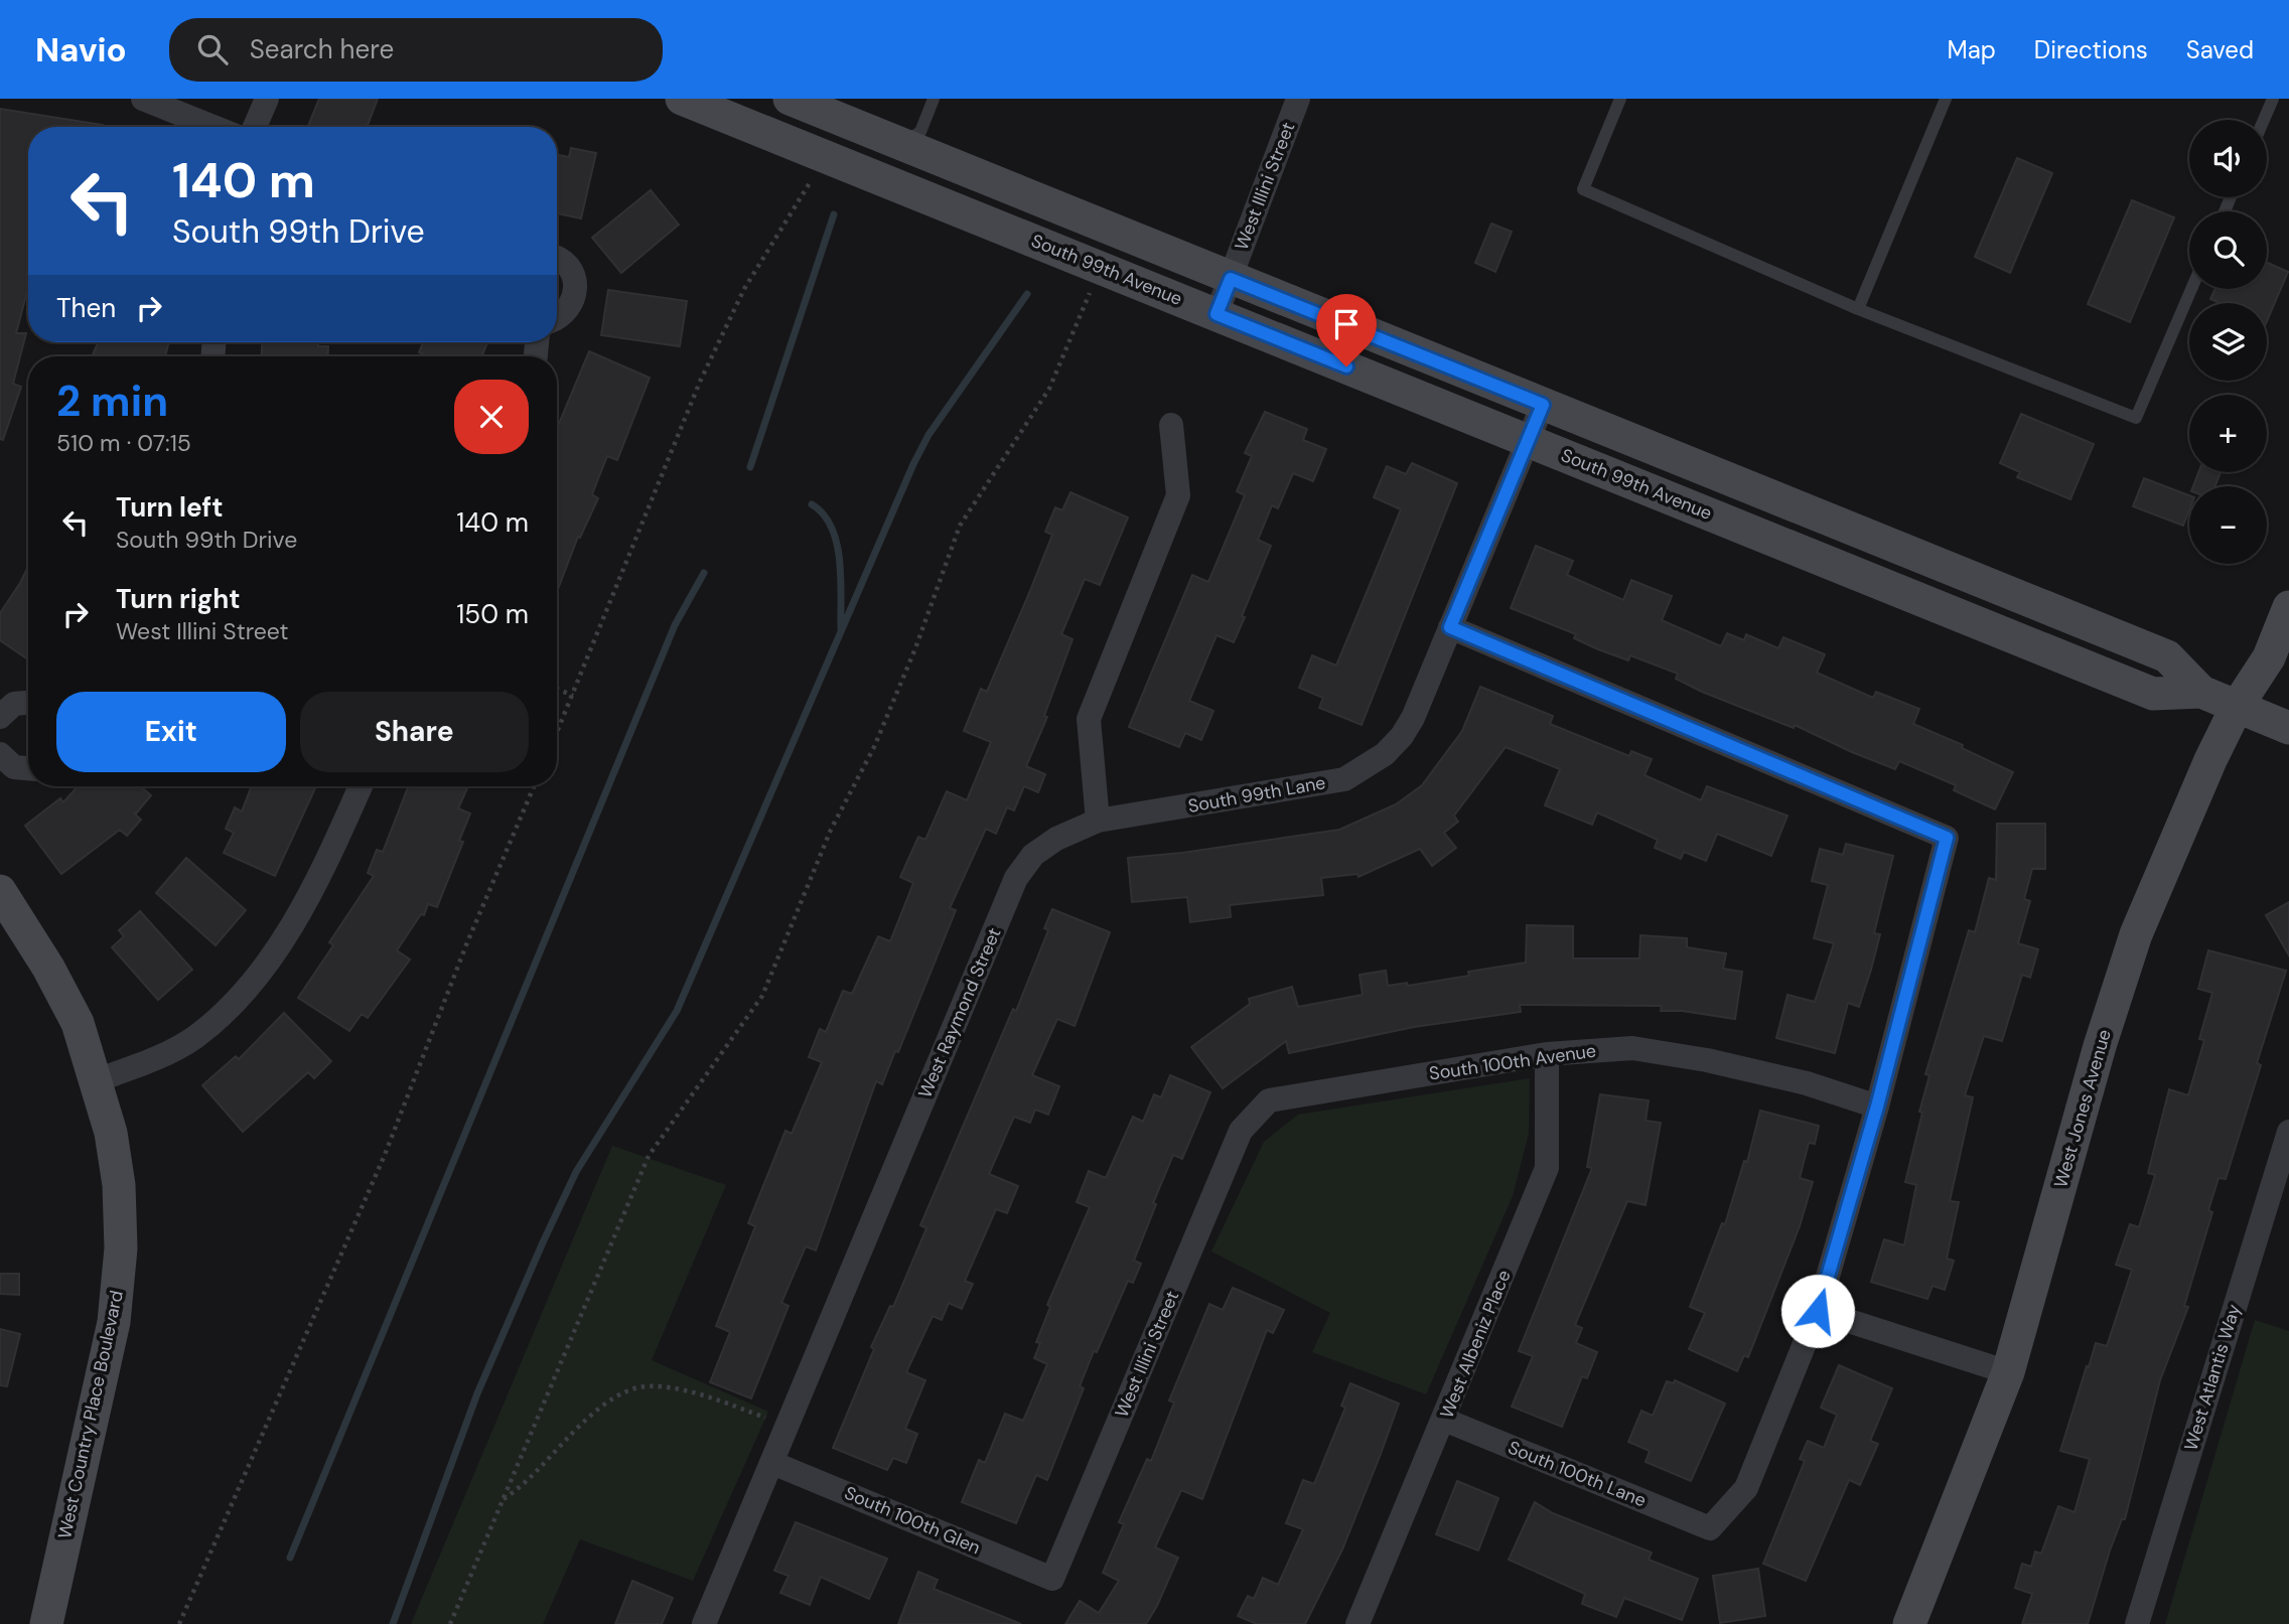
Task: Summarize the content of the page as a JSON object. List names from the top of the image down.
{
  "streets": {
    "main road": ["South 99th Avenue", "West Jones Avenue", "West Country Place Boulevard"],
    "street": [
      "West Illini Street",
      "South 99th Lane",
      "West Raymond Street",
      "South 100th Avenue",
      "West Albeniz Place",
      "West Atlantis Way",
      "South 100th Lane",
      "South 100th Glen"
    ]
  },
  "crossings": [
    ["West Illini Street", "South 99th Avenue"],
    ["West Illini Street", "South 100th Avenue"],
    ["West Illini Street", "South 100th Glen"],
    ["South 99th Avenue", "West Jones Avenue"],
    ["South 99th Lane", "West Raymond Street"],
    ["West Raymond Street", "South 100th Glen"],
    ["South 100th Avenue", "West Albeniz Place"],
    ["West Albeniz Place", "South 100th Lane"]
  ],
  "page": {
    "header": "Navio",
    "search": "Search here",
    "nav": ["Map", "Directions", "Saved"],
    "map_buttons": ["+", "−"],
    "turn": ["140 m", "South 99th Drive"],
    "then": "Then",
    "heading": ["2 min", "510 m · 07:15"],
    "list": [
      {
        "name": "Turn left",
        "note": "South 99th Drive",
        "value": "140 m"
      },
      {
        "name": "Turn right",
        "note": "West Illini Street",
        "value": "150 m"
      }
    ],
    "buttons": ["Exit", "Share"]
  }
}
